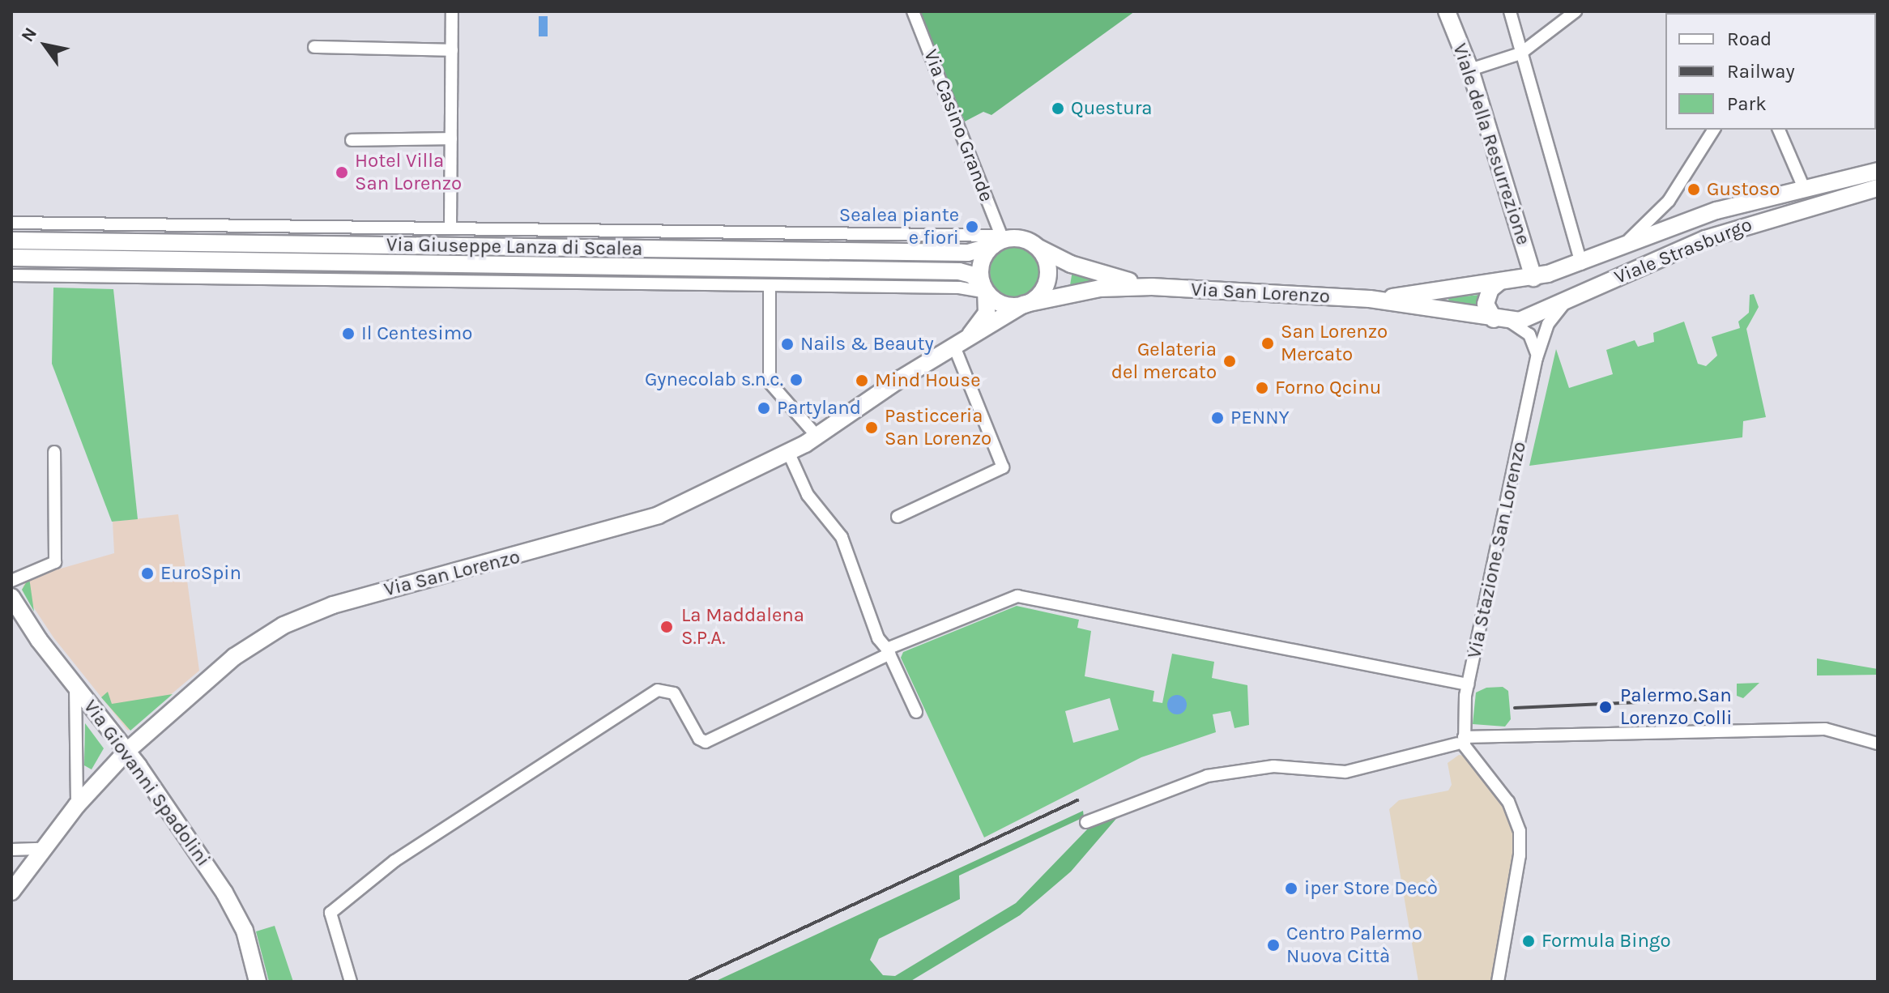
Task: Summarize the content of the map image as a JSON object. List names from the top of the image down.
{
  "streets": {
    "street": [
      "Via Casino Grande",
      "Viale della Resurrezione",
      "Via Giuseppe Lanza di Scalea",
      "Viale Strasburgo",
      "Via San Lorenzo",
      "Via Stazione San Lorenzo",
      "Via Giovanni Spadolini"
    ]
  },
  "crossings": [
    ["Via Casino Grande", "Via Giuseppe Lanza di Scalea"],
    ["Via Casino Grande", "Via San Lorenzo"],
    ["Viale della Resurrezione", "Viale Strasburgo"],
    ["Via Giuseppe Lanza di Scalea", "Via San Lorenzo"],
    ["Viale Strasburgo", "Via San Lorenzo"],
    ["Viale Strasburgo", "Via Stazione San Lorenzo"],
    ["Via San Lorenzo", "Via Giovanni Spadolini"]
  ],
  "places": [
    "Questura",
    "Hotel Villa San Lorenzo",
    "Gustoso",
    "Sealea piante e fiori",
    "Il Centesimo",
    "San Lorenzo Mercato",
    "Nails & Beauty",
    "Gelateria del mercato",
    "Gynecolab s.n.c.",
    "Mind House",
    "Forno Qcinu",
    "Partyland",
    "PENNY",
    "Pasticceria San Lorenzo",
    "EuroSpin",
    "La Maddalena S.P.A.",
    "Palermo San Lorenzo Colli",
    "iper Store Decò",
    "Formula Bingo",
    "Centro Palermo Nuova Città"
  ],
  "legend": ["Road", "Railway", "Park"],
  "north": "top left"
}
